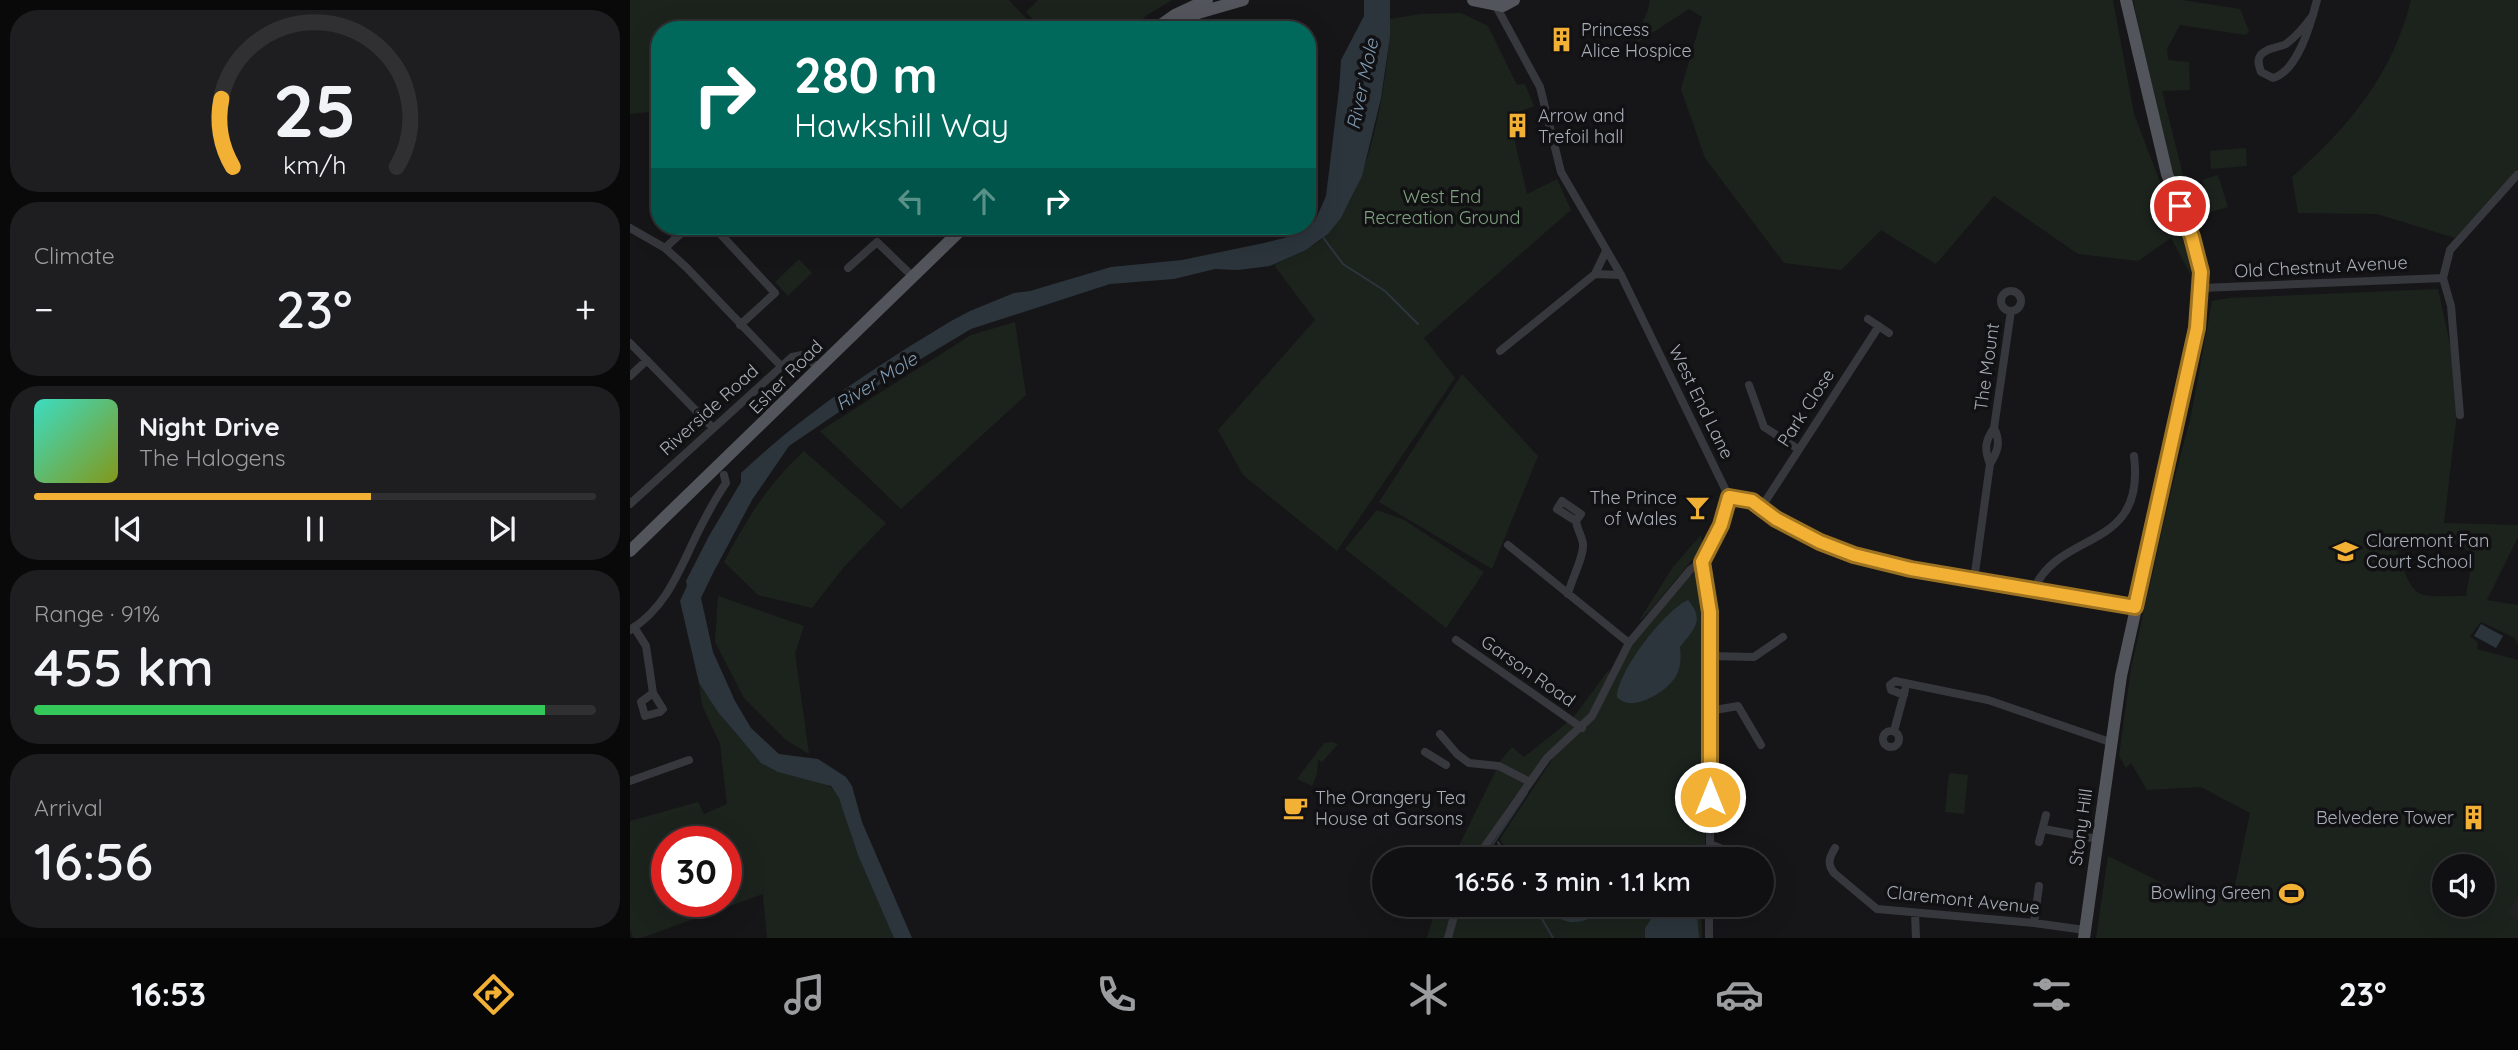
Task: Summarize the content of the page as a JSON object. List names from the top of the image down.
{
  "streets": {
    "main road": ["Esher Road", "Stony Hill"],
    "street": [
      "Old Chestnut Avenue",
      "The Mount",
      "West End Lane",
      "Park Close",
      "Riverside Road",
      "Garson Road",
      "Claremont Avenue"
    ]
  },
  "crossings": [
    ["Old Chestnut Avenue", "Stony Hill"],
    ["Esher Road", "Riverside Road"],
    ["Stony Hill", "Claremont Avenue"]
  ],
  "water": ["River Mole"],
  "parks": ["West End Recreation Ground"],
  "places": {
    "building": ["Princess Alice Hospice", "Arrow and Trefoil hall", "Belvedere Tower"],
    "bar": ["The Prince of Wales"],
    "school or university": ["Claremont Fan Court School"],
    "cafe": ["The Orangery Tea House at Garsons"],
    "sports": ["Bowling Green"]
  },
  "page": {
    "turn": ["280 m", "Hawkshill Way"],
    "tile": [
      "Climate",
      ["Range · 91%", "455 km"],
      ["Arrival", "16:56"]
    ],
    "heat": ["−", "23°", "+"],
    "song": ["Night Drive", "The Halogens"],
    "limit": "30",
    "trip": "16:56 · 3 min · 1.1 km",
    "tabs": ["16:53", "23°"],
    "gauge": ["25", "km/h"]
  }
}
